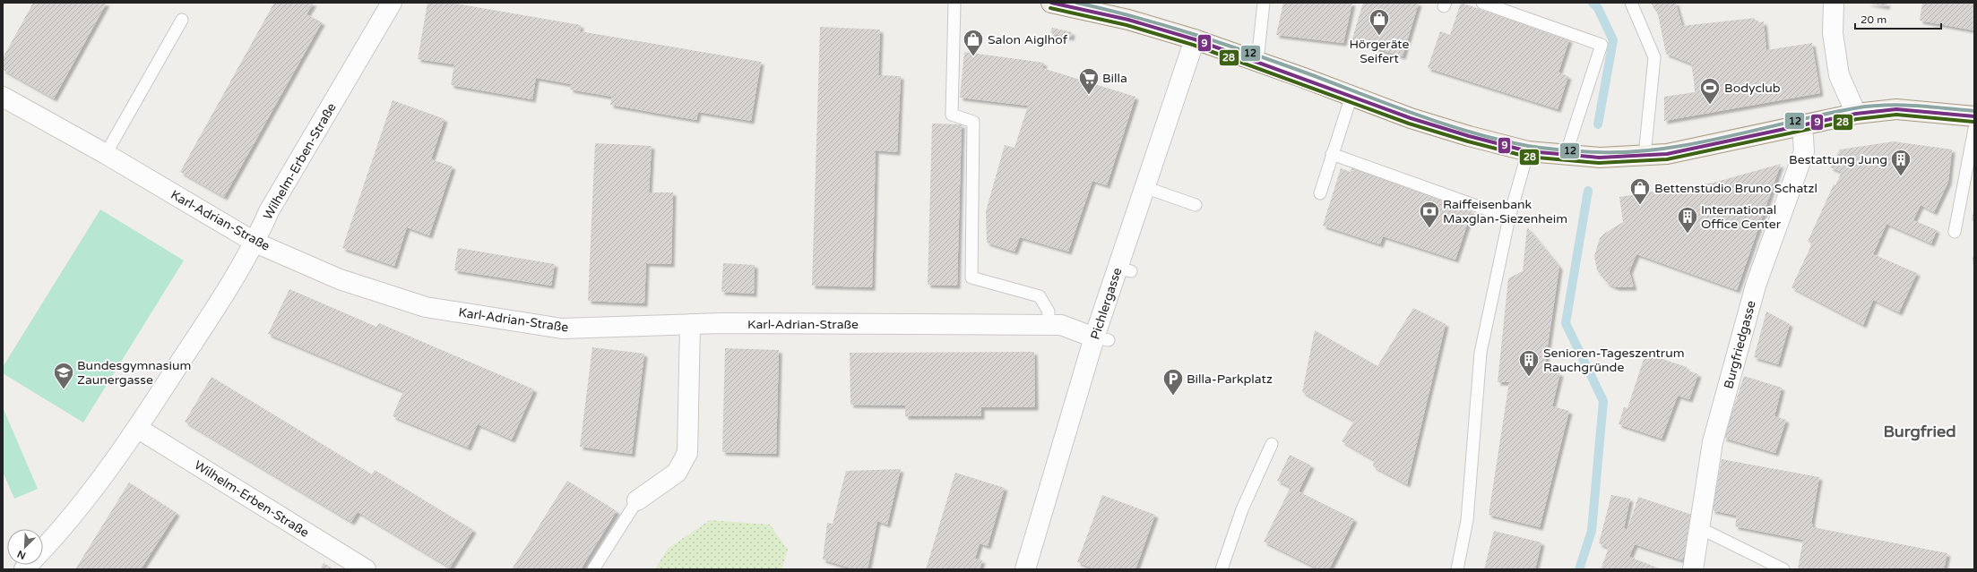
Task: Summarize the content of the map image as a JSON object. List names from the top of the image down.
{
  "streets": {
    "street": [
      "Wilhelm-Erben-Straße",
      "Karl-Adrian-Straße",
      "Pichlergasse",
      "Burgfriedgasse"
    ]
  },
  "crossings": [
    ["Wilhelm-Erben-Straße", "Karl-Adrian-Straße"],
    ["Karl-Adrian-Straße", "Pichlergasse"]
  ],
  "districts": ["Burgfried"],
  "places": {
    "shop": ["Hörgeräte Seifert", "Salon Aiglhof", "Bettenstudio Bruno Schatzl"],
    "supermarket": ["Billa"],
    "sports": ["Bodyclub"],
    "building": ["Bestattung Jung", "International Office Center", "Senioren-Tageszentrum Rauchgründe"],
    "bank": ["Raiffeisenbank Maxglan-Siezenheim"],
    "school or university": ["Bundesgymnasium Zaunergasse"],
    "parking": ["Billa-Parkplatz"]
  },
  "lines": ["transit line 9", "transit line 12", "transit line 28"],
  "scale_bar": "20 m",
  "north": "bottom left"
}
